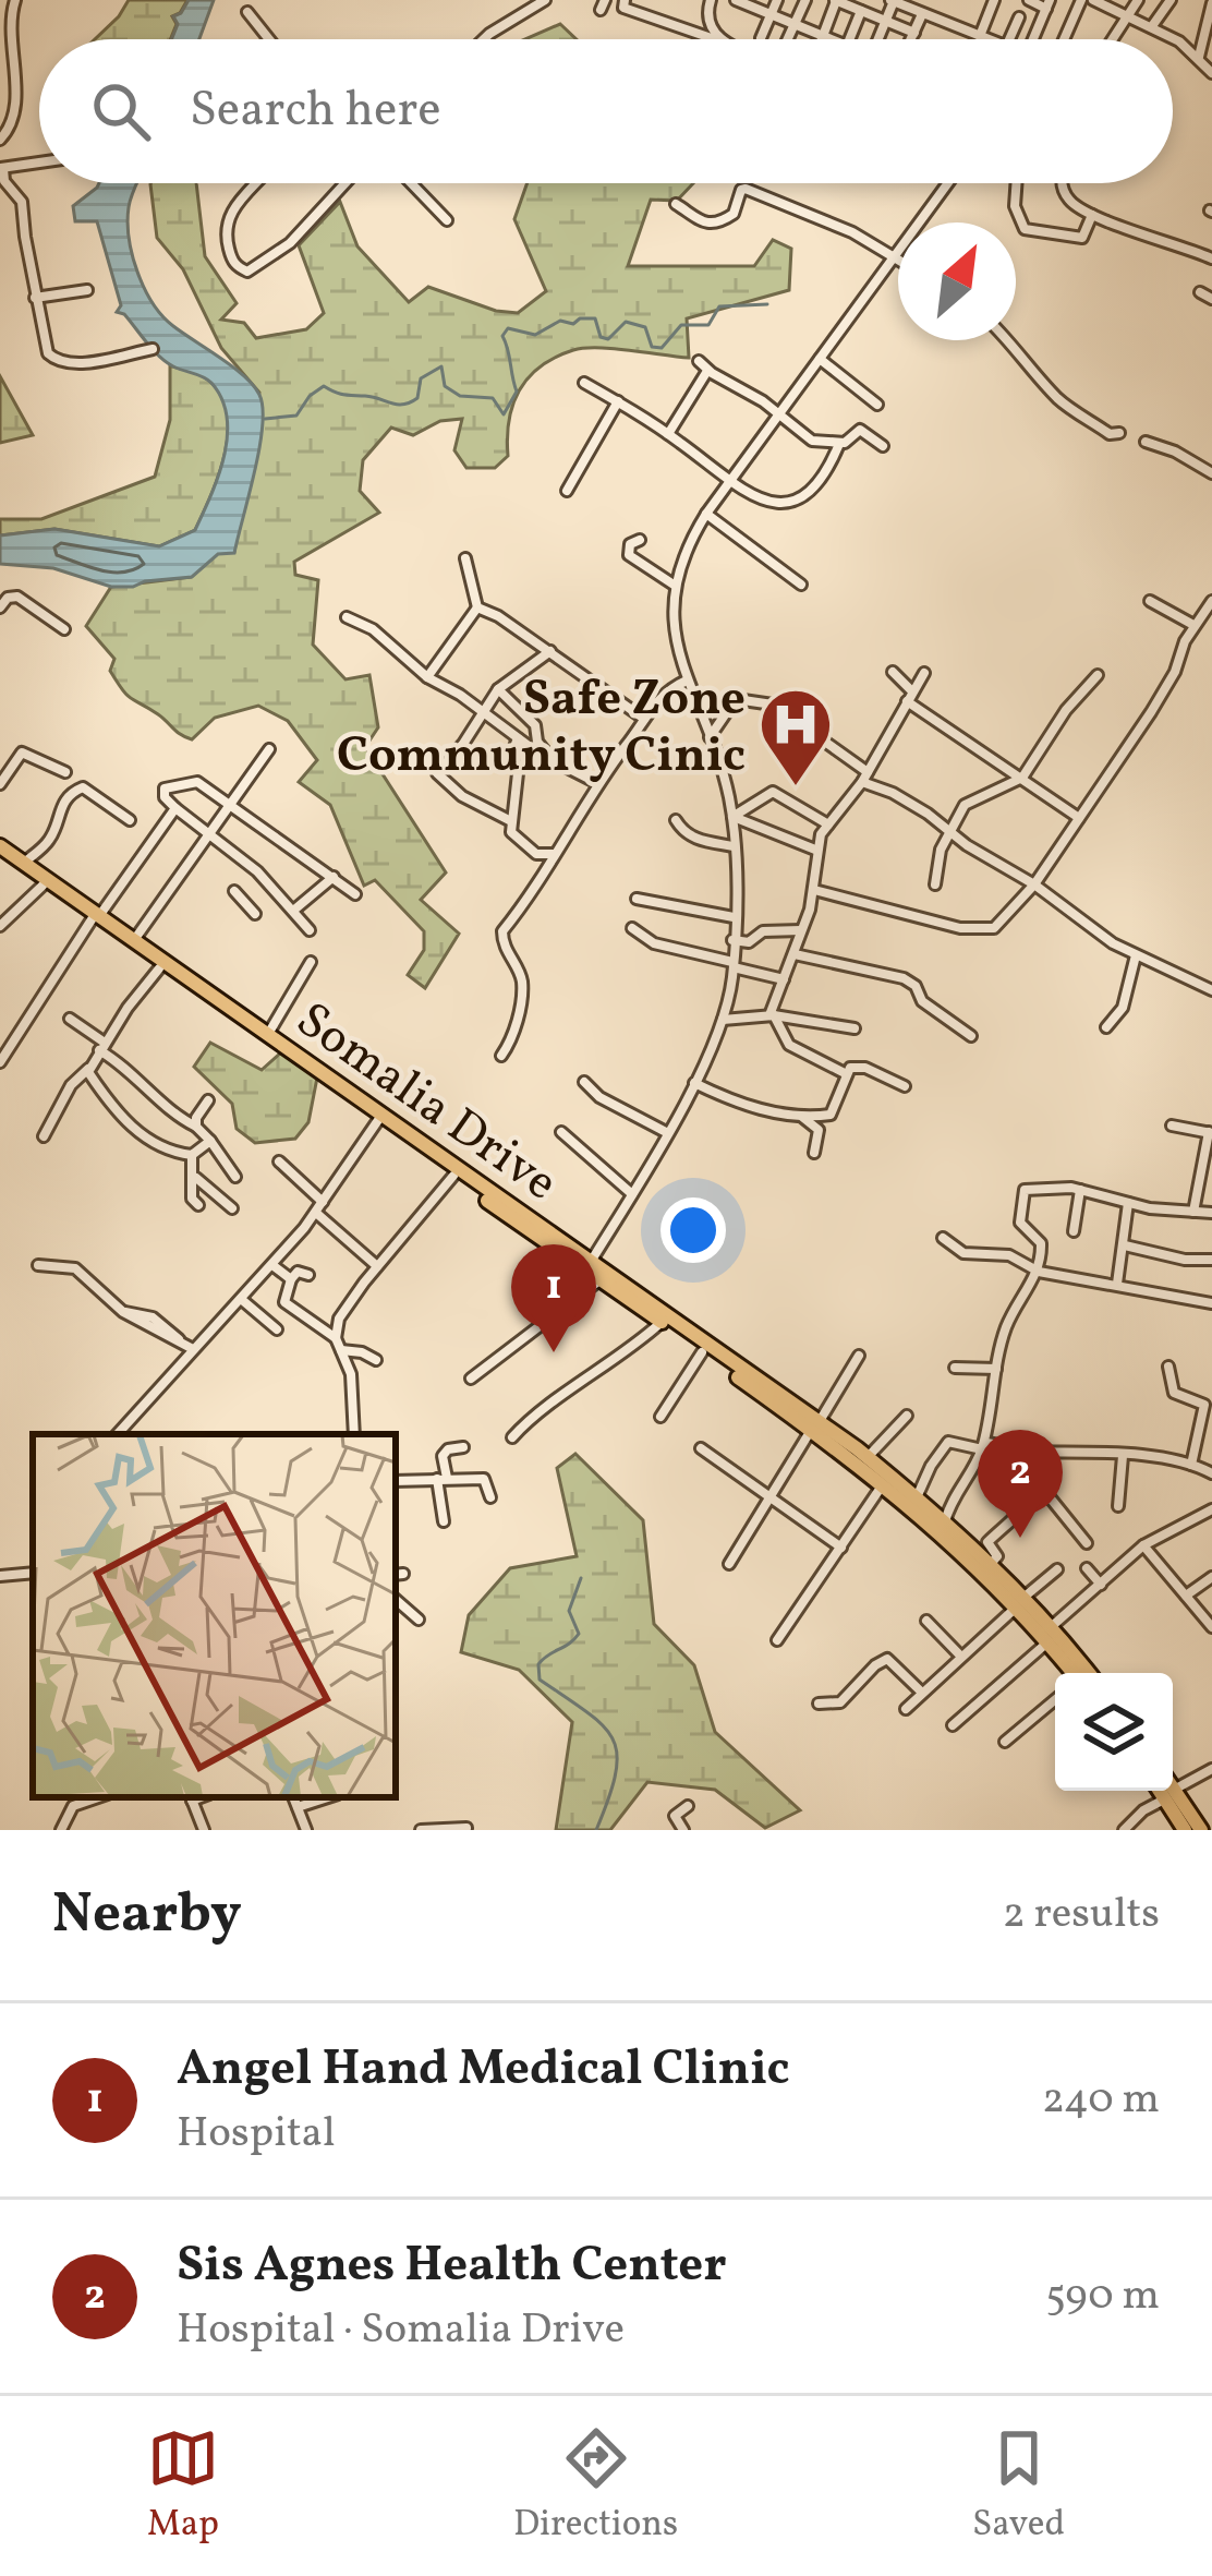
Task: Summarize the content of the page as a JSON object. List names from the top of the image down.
{
  "streets": {
    "main road": ["Somalia Drive"]
  },
  "places": {
    "hospital": ["Safe Zone Community Cinic"]
  },
  "north": "top right",
  "page": {
    "search": "Search here",
    "pins": ["1", "2"],
    "heading": ["Nearby", "2 results"],
    "list": [
      {
        "mark": "1",
        "name": "Angel Hand Medical Clinic",
        "note": "Hospital",
        "value": "240 m"
      },
      {
        "mark": "2",
        "name": "Sis Agnes Health Center",
        "note": "Hospital · Somalia Drive",
        "value": "590 m"
      }
    ],
    "nav": ["Map", "Directions", "Saved"]
  }
}
